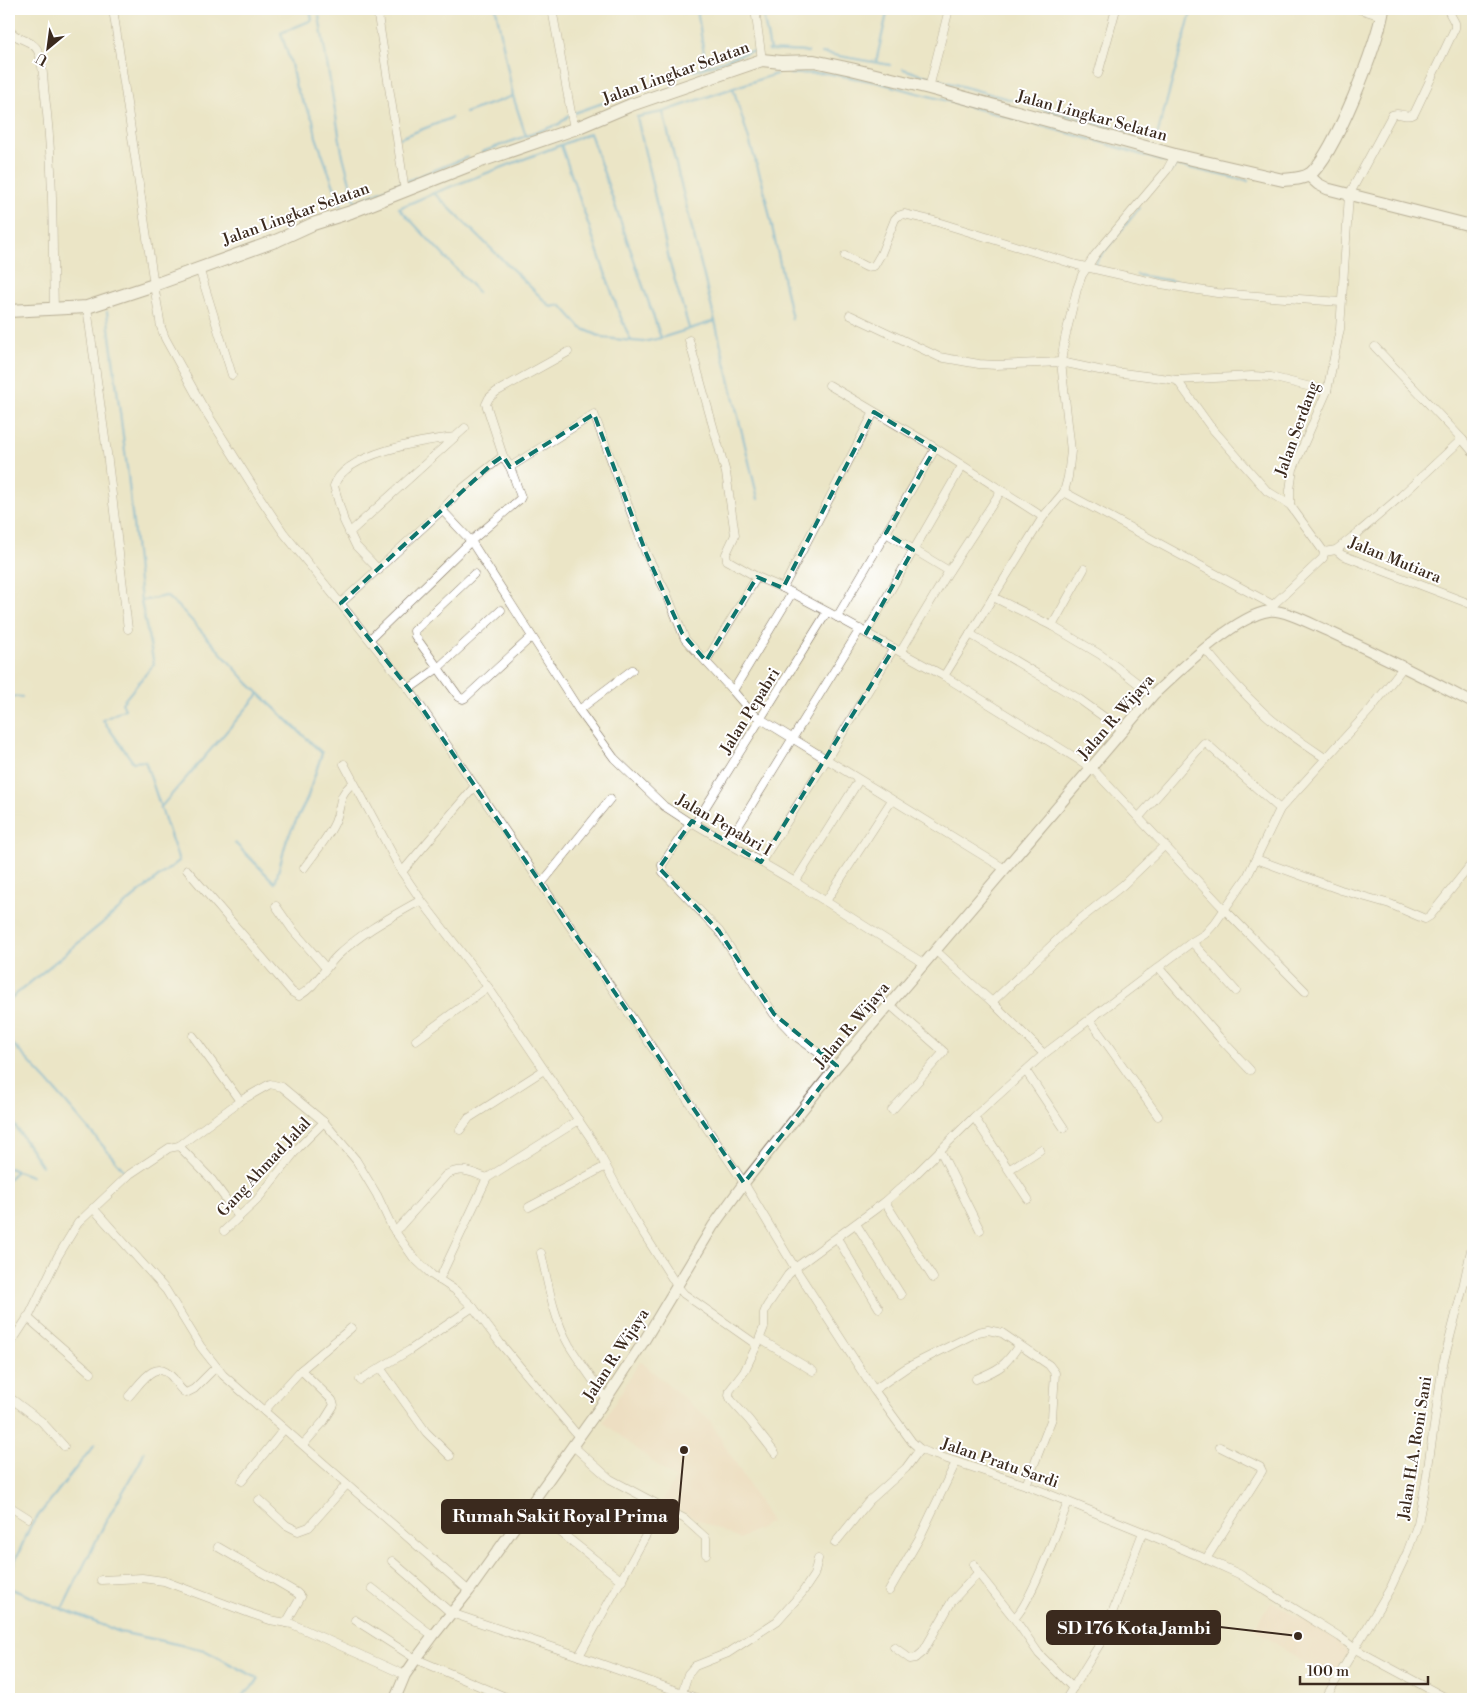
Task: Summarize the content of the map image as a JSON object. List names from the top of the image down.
{
  "streets": {
    "highway": ["Jalan Lingkar Selatan"],
    "street": [
      "Jalan Serdang",
      "Jalan Mutiara",
      "Jalan Pepabri",
      "Jalan R. Wijaya",
      "Jalan Pepabri I",
      "Gang Ahmad Jalal",
      "Jalan H.A. Roni Sani",
      "Jalan Pratu Sardi"
    ]
  },
  "crossings": [
    ["Jalan Lingkar Selatan", "Jalan Pratu Sardi"],
    ["Jalan Pepabri", "Jalan R. Wijaya"],
    ["Jalan Pepabri", "Jalan Pepabri I"],
    ["Jalan R. Wijaya", "Jalan Pepabri I"],
    ["Jalan R. Wijaya", "Jalan Pratu Sardi"],
    ["Jalan H.A. Roni Sani", "Jalan Pratu Sardi"]
  ],
  "places": ["Rumah Sakit Royal Prima", "SD 176 Kota Jambi"],
  "scale_bar": "100 m",
  "north": "bottom left"
}
